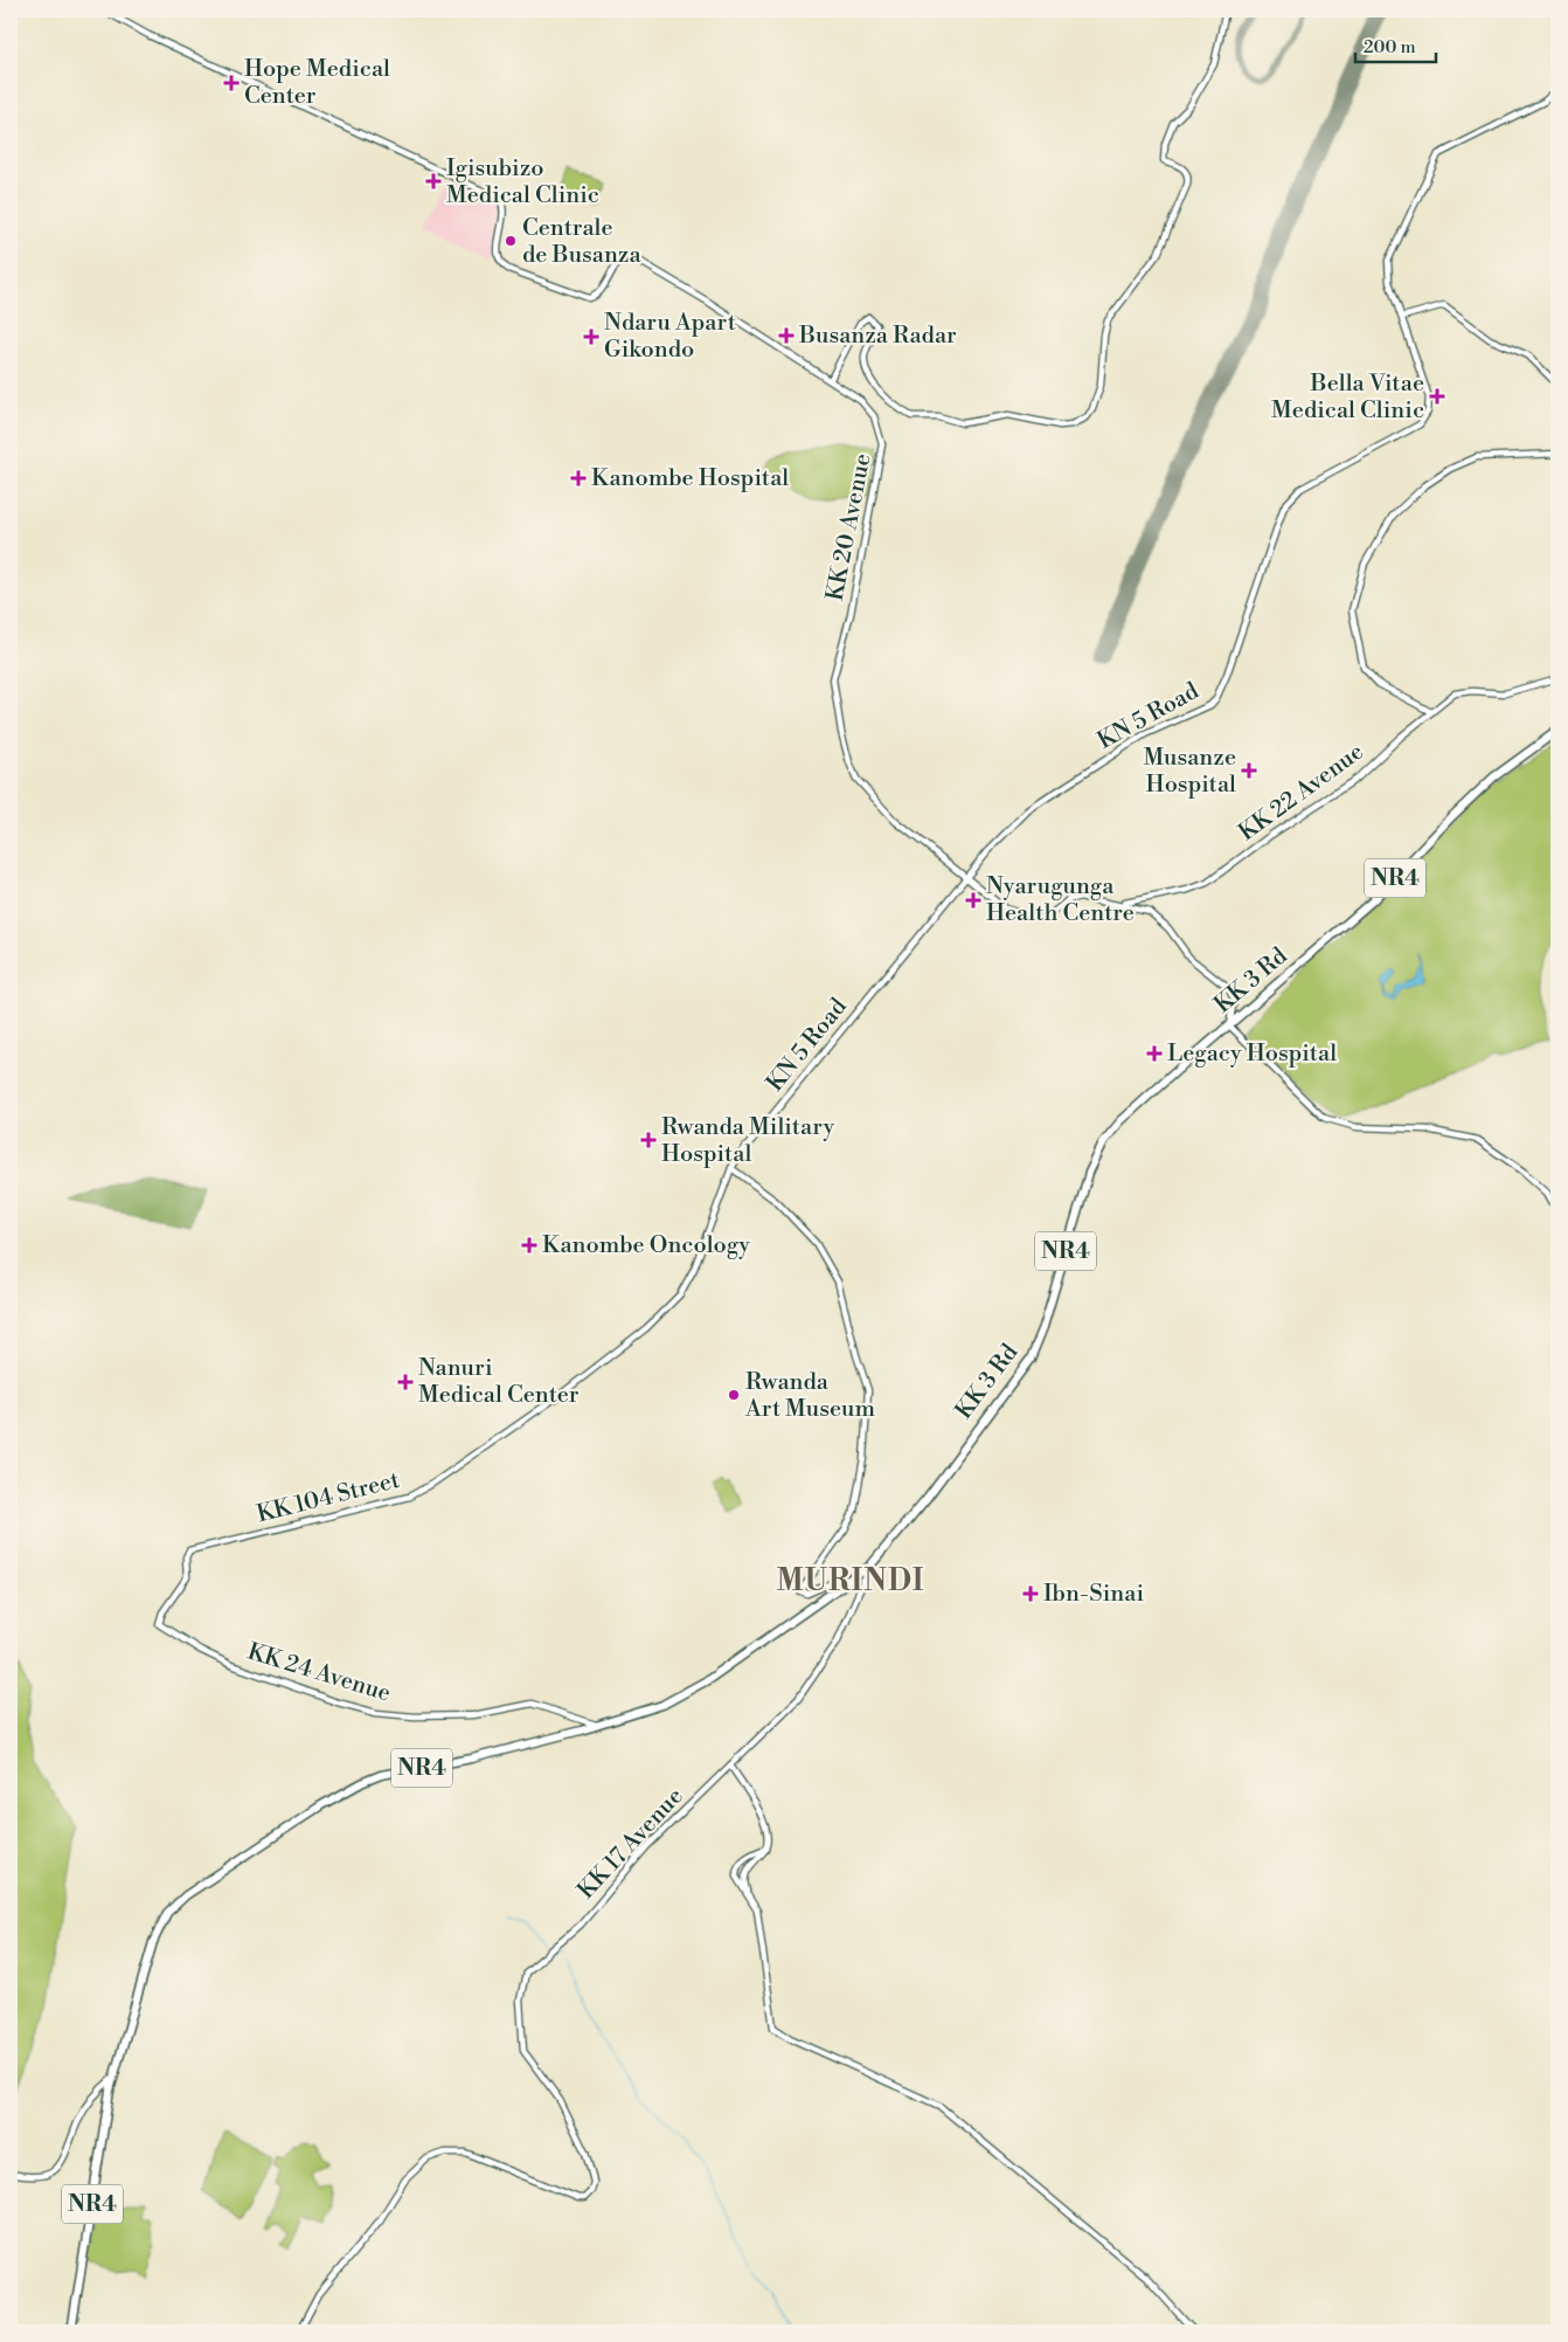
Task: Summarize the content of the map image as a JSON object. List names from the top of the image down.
{
  "streets": {
    "highway": ["NR4", "KK 3 Rd"],
    "main road": [
      "KK 20 Avenue",
      "KN 5 Road",
      "KK 22 Avenue",
      "KK 104 Street",
      "KK 24 Avenue",
      "KK 17 Avenue"
    ]
  },
  "crossings": [
    ["KK 20 Avenue", "KN 5 Road"],
    ["KK 20 Avenue", "KK 22 Avenue"],
    ["KN 5 Road", "KK 104 Street"],
    ["NR4", "KK 3 Rd"],
    ["NR4", "KK 24 Avenue"],
    ["KK 3 Rd", "KK 24 Avenue"],
    ["KK 3 Rd", "KK 17 Avenue"],
    ["KK 104 Street", "KK 24 Avenue"]
  ],
  "districts": ["MURINDI"],
  "places": {
    "health": [
      "Hope Medical Center",
      "Igisubizo Medical Clinic",
      "Busanza Radar",
      "Ndaru Apart Gikondo",
      "Bella Vitae Medical Clinic",
      "Kanombe Hospital",
      "Musanze Hospital",
      "Nyarugunga Health Centre",
      "Legacy Hospital",
      "Rwanda Military Hospital",
      "Kanombe Oncology",
      "Nanuri Medical Center",
      "Ibn-Sinai"
    ],
    "other": ["Centrale de Busanza", "Rwanda Art Museum"]
  },
  "scale_bar": "200 m"
}
